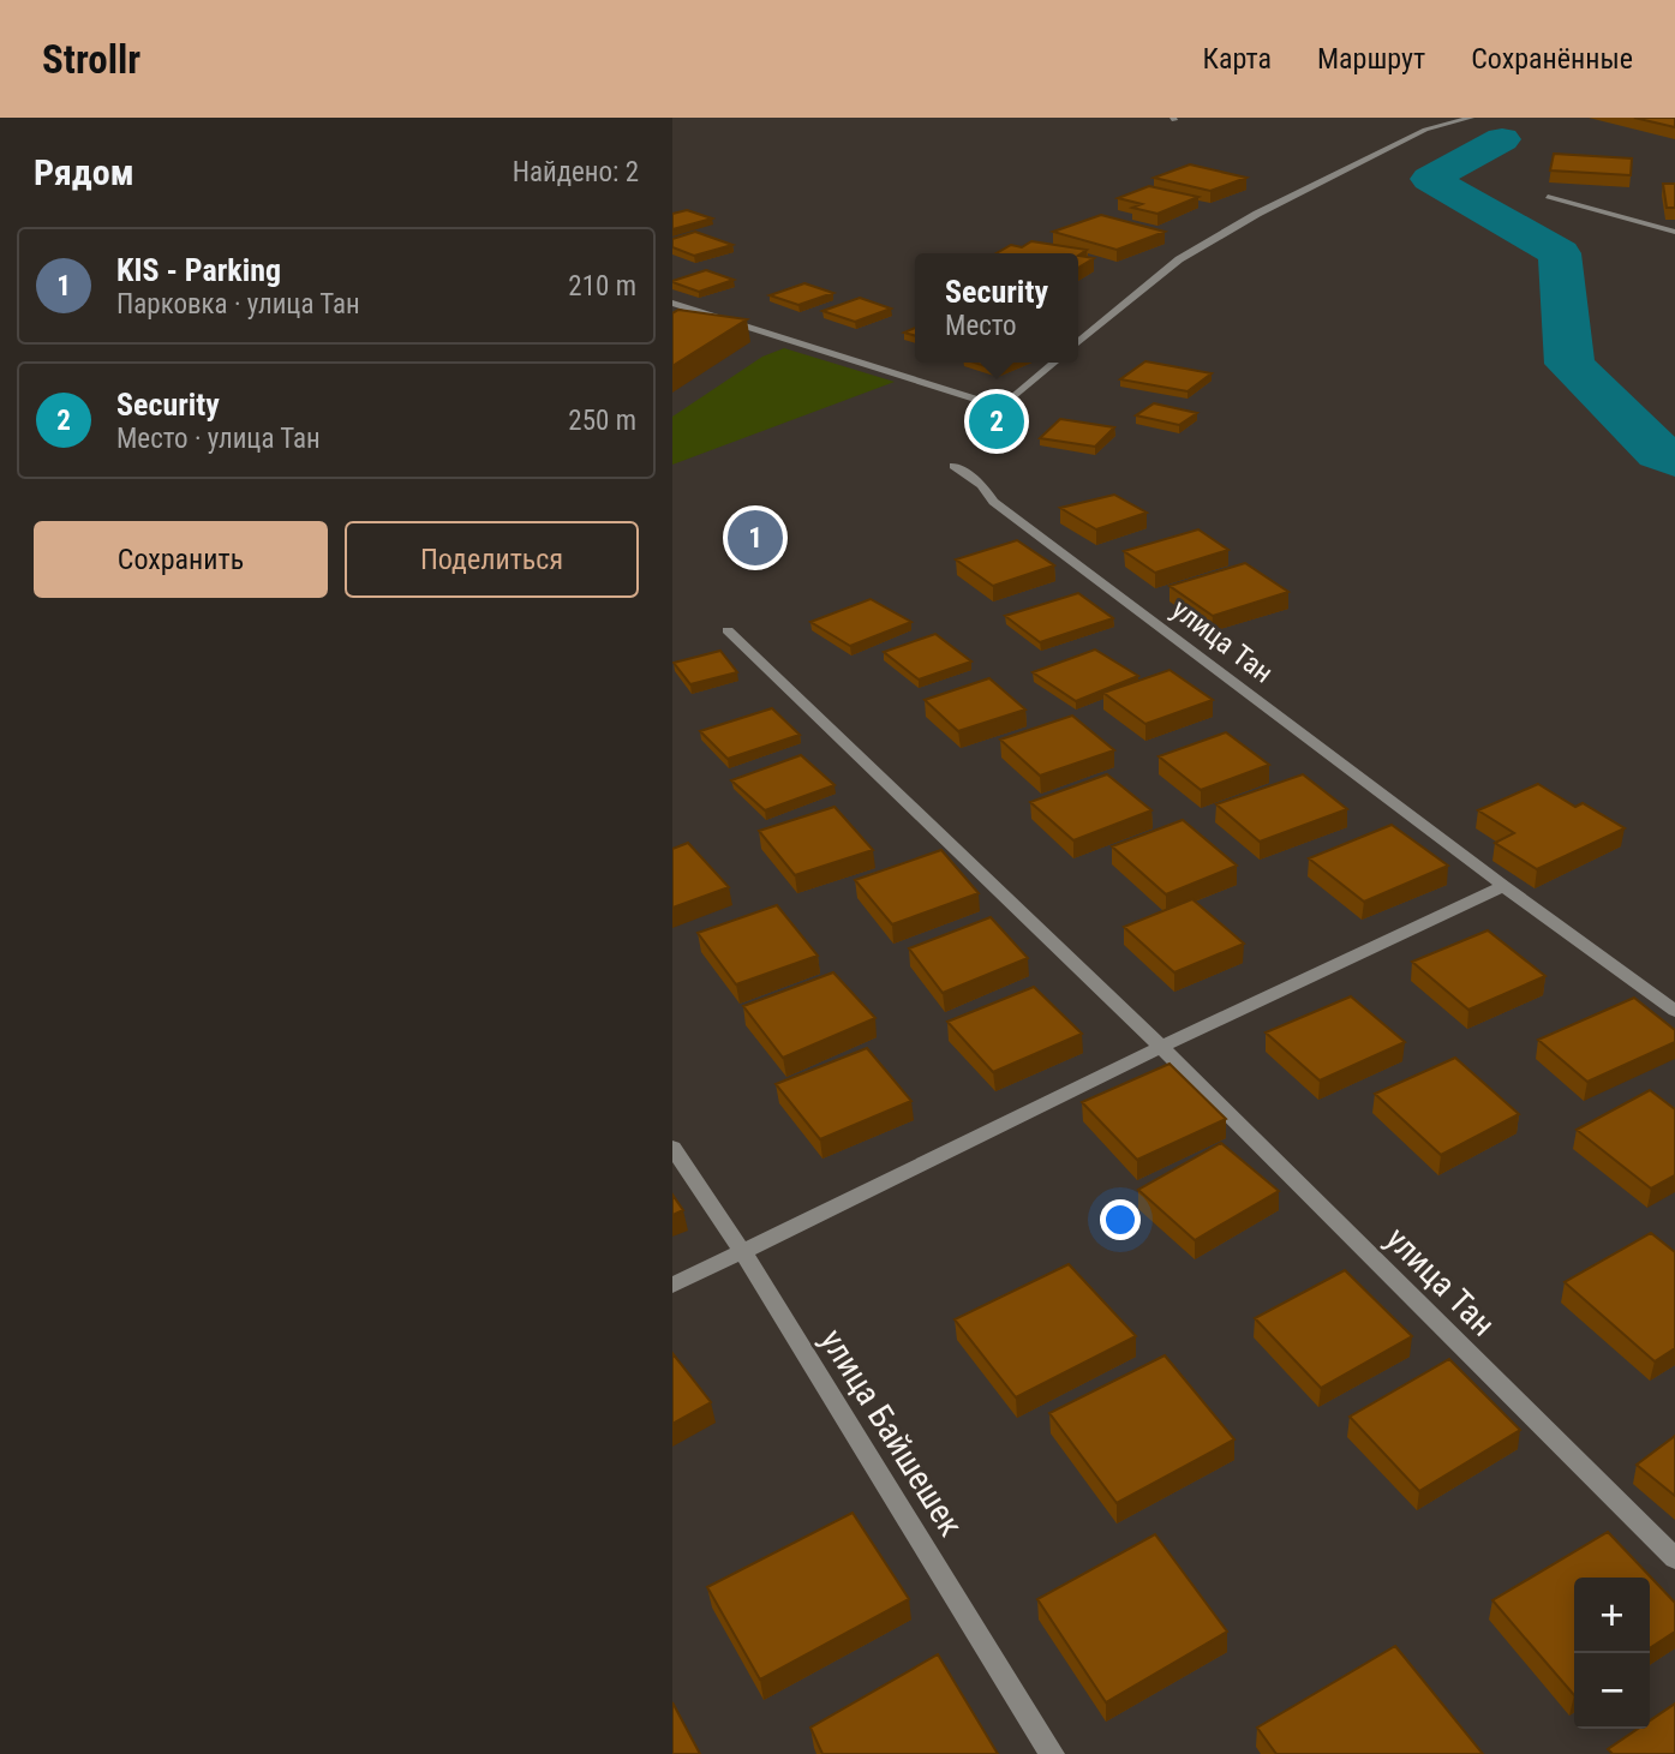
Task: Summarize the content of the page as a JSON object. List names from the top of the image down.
{
  "streets": {
    "street": ["улица Тан", "улица Байшешек"]
  },
  "page": {
    "header": "Strollr",
    "nav": ["Карта", "Маршрут", "Сохранённые"],
    "heading": ["Рядом", "Найдено: 2"],
    "list": [
      {
        "mark": "1",
        "name": "KIS - Parking",
        "note": "Парковка · улица Тан",
        "value": "210 m"
      },
      {
        "mark": "2",
        "name": "Security",
        "note": "Место · улица Тан",
        "value": "250 m"
      }
    ],
    "popup": ["Security", "Место"],
    "pins": ["2", "1"],
    "buttons": ["Сохранить", "Поделиться"],
    "map_buttons": ["+", "−"]
  }
}
